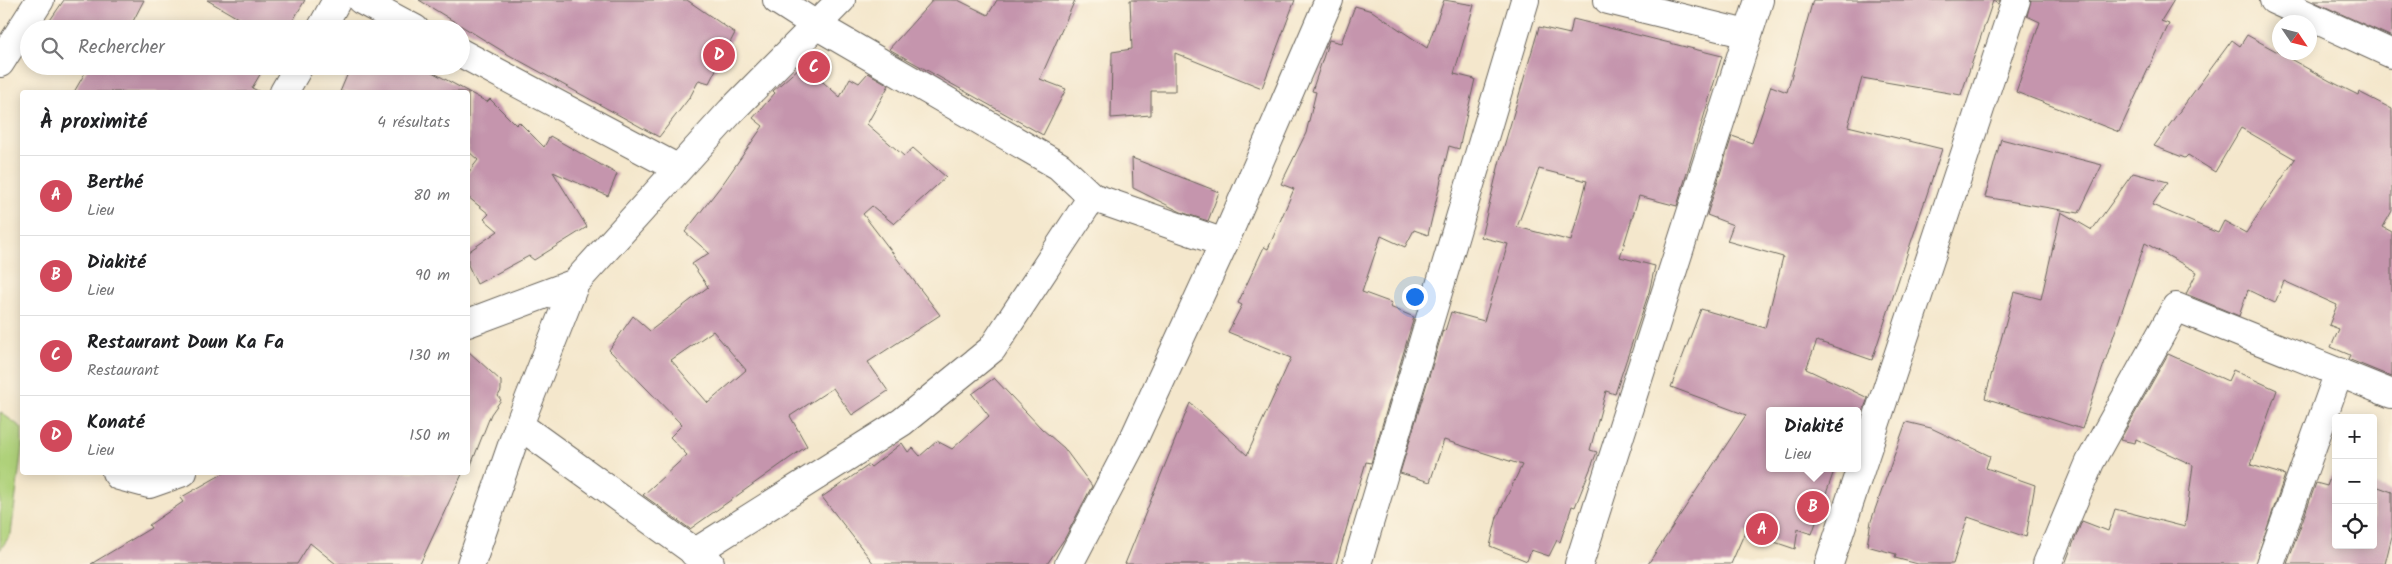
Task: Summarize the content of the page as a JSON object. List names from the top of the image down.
{
  "north": "bottom right",
  "page": {
    "search": "Rechercher",
    "pins": [
      "D",
      "C",
      "B",
      "A"
    ],
    "heading": ["À proximité", "4 résultats"],
    "list": [
      {
        "mark": "A",
        "name": "Berthé",
        "note": "Lieu",
        "value": "80 m"
      },
      {
        "mark": "B",
        "name": "Diakité",
        "note": "Lieu",
        "value": "90 m"
      },
      {
        "mark": "C",
        "name": "Restaurant Doun Ka Fa",
        "note": "Restaurant",
        "value": "130 m"
      },
      {
        "mark": "D",
        "name": "Konaté",
        "note": "Lieu",
        "value": "150 m"
      }
    ],
    "popup": ["Diakité", "Lieu"],
    "map_buttons": ["+", "−"]
  }
}
